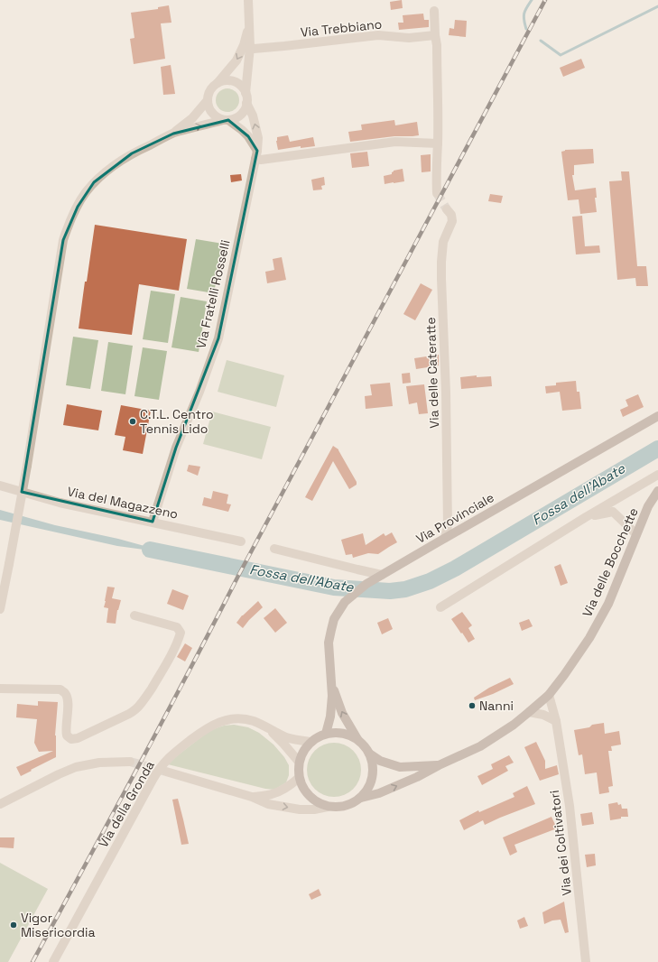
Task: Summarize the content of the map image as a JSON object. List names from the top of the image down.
{
  "streets": {
    "main road": ["Via Provinciale", "Via delle Bocchette"],
    "street": [
      "Via Trebbiano",
      "Via Fratelli Rosselli",
      "Via delle Cateratte",
      "Via del Magazzeno",
      "Via della Gronda",
      "Via dei Coltivatori"
    ]
  },
  "crossings": [
    ["Via Fratelli Rosselli", "Via del Magazzeno"],
    ["Via delle Cateratte", "Via Provinciale"],
    ["Via Provinciale", "Via delle Bocchette"],
    ["Via Provinciale", "Via della Gronda"],
    ["Via delle Bocchette", "Via della Gronda"],
    ["Via delle Bocchette", "Via dei Coltivatori"]
  ],
  "water": ["Fossa dell'Abate"],
  "places": ["C.T.L. Centro Tennis Lido", "Nanni", "Vigor Misericordia"]
}
